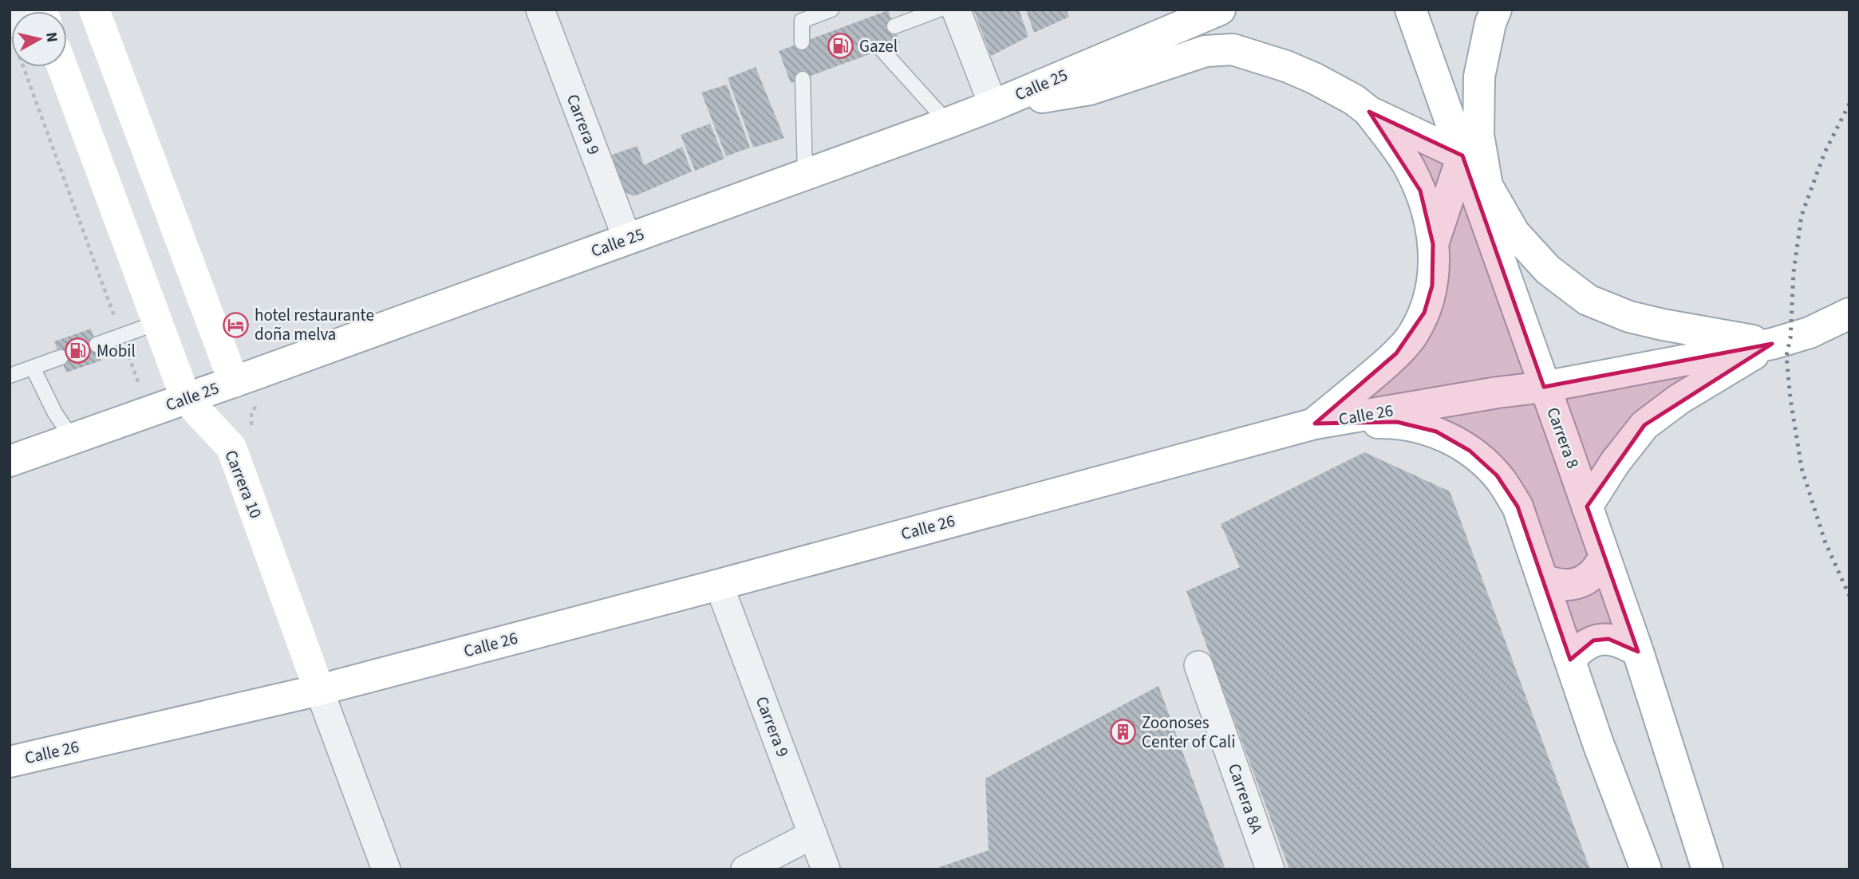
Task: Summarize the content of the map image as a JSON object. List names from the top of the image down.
{
  "streets": {
    "main road": [
      "Calle 25",
      "Calle 26",
      "Carrera 8",
      "Carrera 10"
    ],
    "street": ["Carrera 9", "Carrera 8A"]
  },
  "crossings": [
    ["Calle 25", "Carrera 9"],
    ["Calle 25", "Carrera 10"],
    ["Carrera 9", "Calle 26"],
    ["Calle 26", "Carrera 8"],
    ["Calle 26", "Carrera 10"]
  ],
  "places": {
    "fuel station": ["Gazel", "Mobil"],
    "hotel": ["hotel restaurante doña melva"],
    "building": ["Zoonoses Center of Cali"]
  },
  "north": "right"
}
